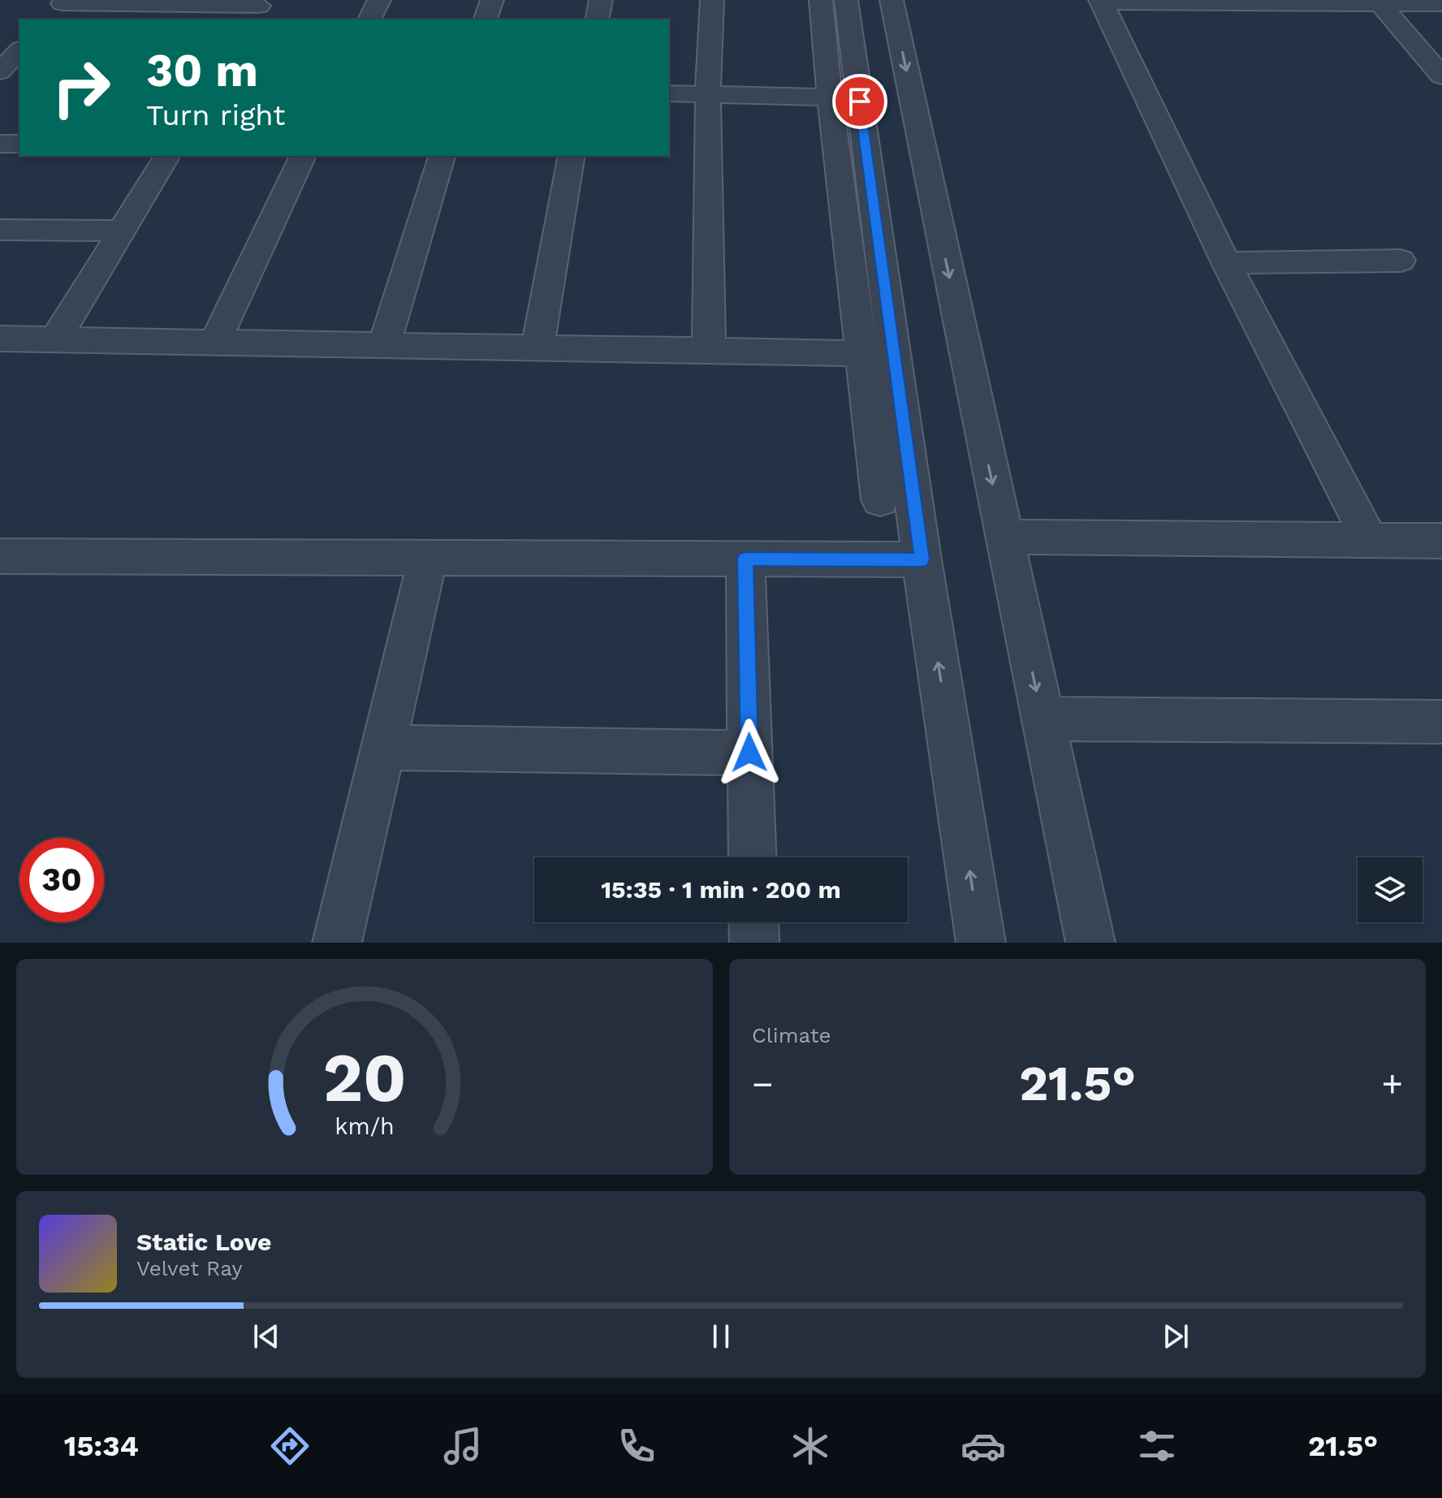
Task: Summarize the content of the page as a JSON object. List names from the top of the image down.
{
  "page": {
    "turn": ["30 m", "Turn right"],
    "limit": "30",
    "trip": "15:35 · 1 min · 200 m",
    "tile": "Climate",
    "heat": ["−", "21.5°", "+"],
    "song": ["Static Love", "Velvet Ray"],
    "tabs": ["15:34", "21.5°"],
    "gauge": ["20", "km/h"]
  }
}
